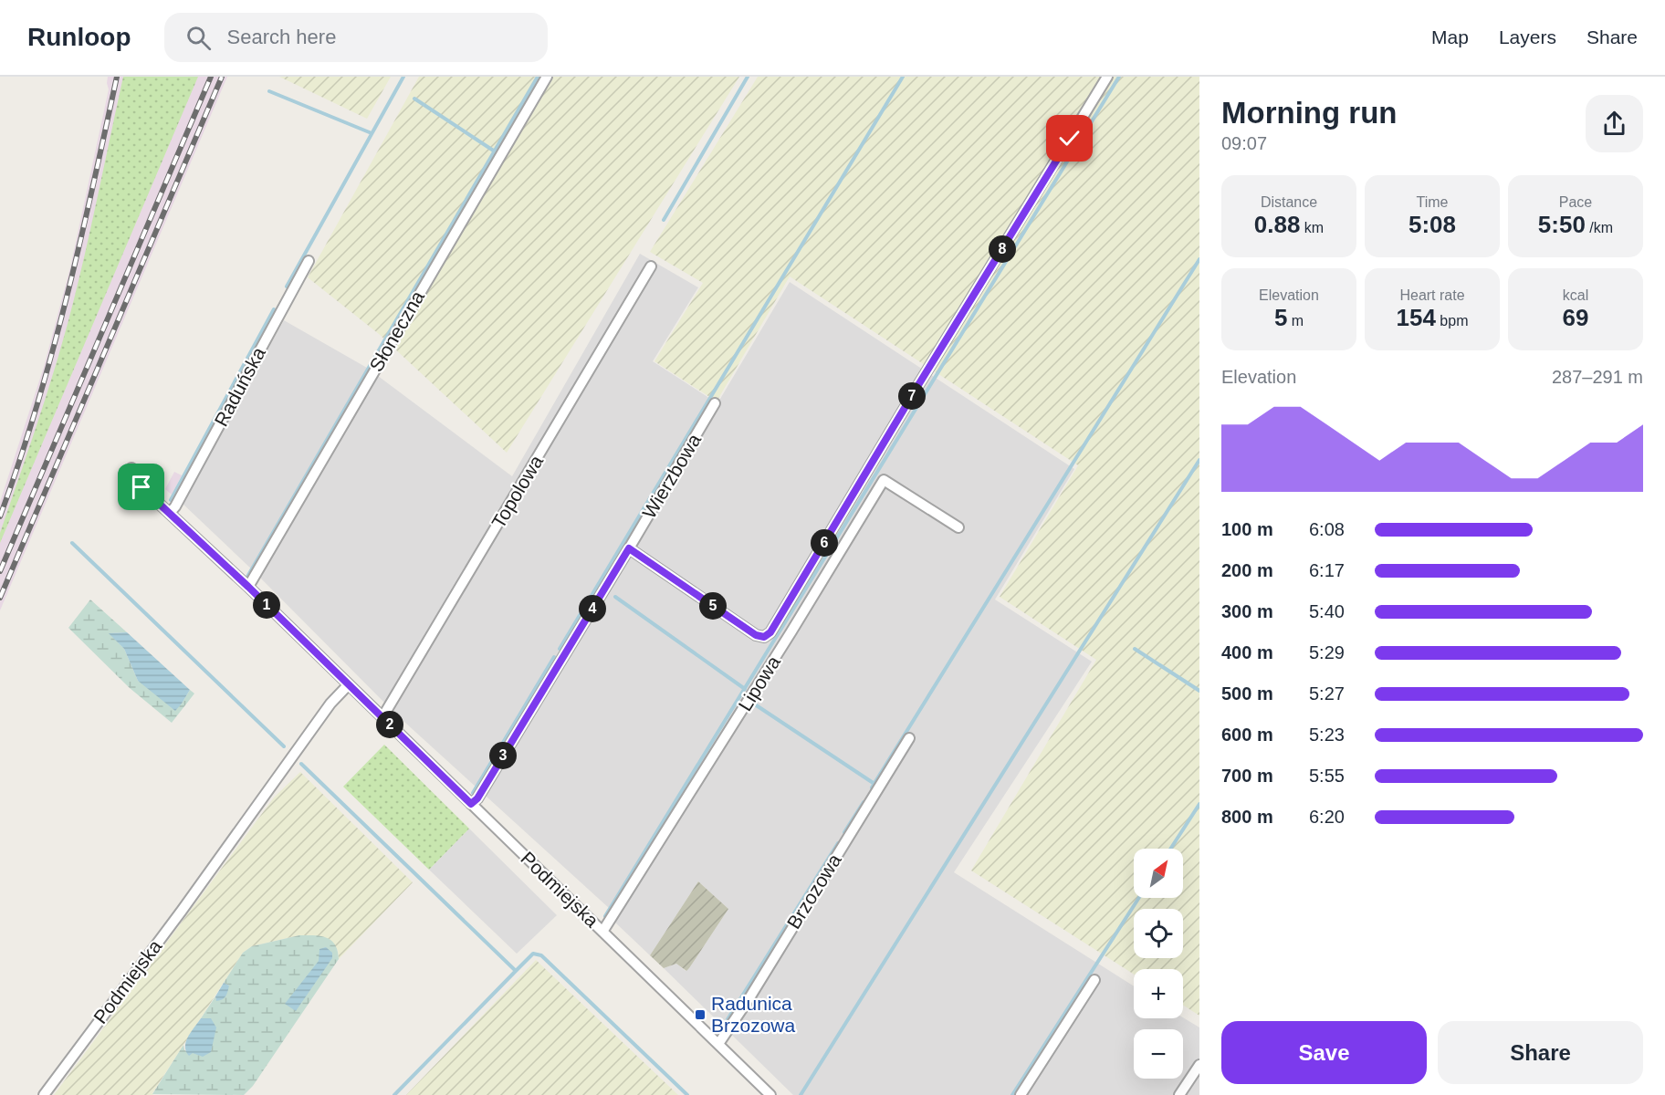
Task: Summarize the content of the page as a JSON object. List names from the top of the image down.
{
  "streets": {
    "street": [
      "Słoneczna",
      "Raduńska",
      "Wierzbowa",
      "Topolowa",
      "Lipowa",
      "Podmiejska",
      "Brzozowa"
    ]
  },
  "crossings": [
    ["Słoneczna", "Podmiejska"],
    ["Raduńska", "Podmiejska"],
    ["Wierzbowa", "Podmiejska"],
    ["Topolowa", "Podmiejska"],
    ["Lipowa", "Podmiejska"],
    ["Podmiejska", "Brzozowa"]
  ],
  "places": {
    "transit": ["Radunica Brzozowa"]
  },
  "north": "top right",
  "page": {
    "header": "Runloop",
    "search": "Search here",
    "nav": ["Map", "Layers", "Share"],
    "heading": ["Morning run", "09:07"],
    "stats": [
      ["Distance", "0.88 km"],
      ["Time", "5:08"],
      ["Pace", "5:50 /km"],
      ["Elevation", "5 m"],
      ["Heart rate", "154 bpm"],
      ["kcal", "69"]
    ],
    "pins": [
      "8",
      "7",
      "6",
      "1",
      "5",
      "4",
      "2",
      "3"
    ],
    "chart": ["Elevation", "287–291 m"],
    "list": [
      {
        "name": "100 m",
        "note": "6:08"
      },
      {
        "name": "200 m",
        "note": "6:17"
      },
      {
        "name": "300 m",
        "note": "5:40"
      },
      {
        "name": "400 m",
        "note": "5:29"
      },
      {
        "name": "500 m",
        "note": "5:27"
      },
      {
        "name": "600 m",
        "note": "5:23"
      },
      {
        "name": "700 m",
        "note": "5:55"
      },
      {
        "name": "800 m",
        "note": "6:20"
      }
    ],
    "map_buttons": ["+", "−"],
    "buttons": ["Save", "Share"]
  }
}
